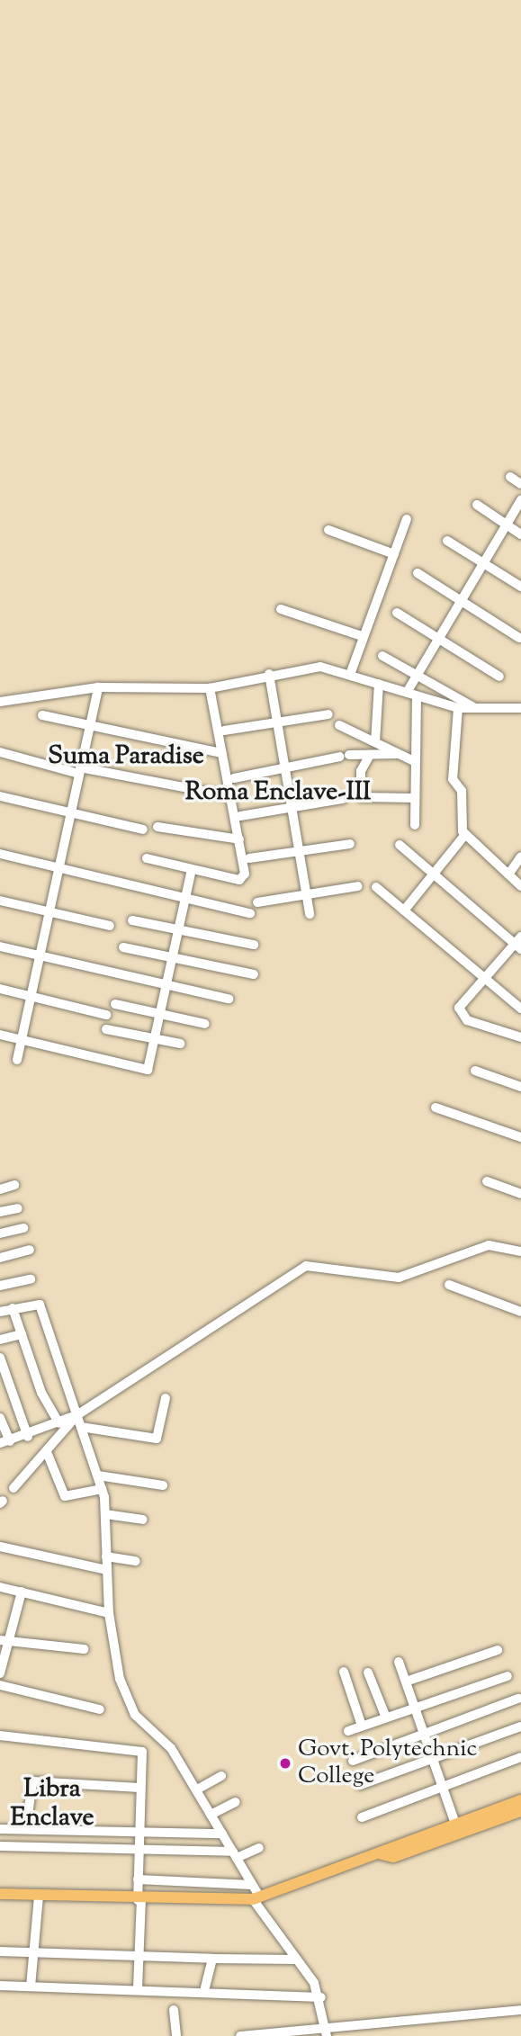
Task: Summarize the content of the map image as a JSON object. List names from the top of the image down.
{
  "districts": ["Suma Paradise", "Roma Enclave-III", "Libra Enclave"],
  "places": ["Govt. Polytechnic College"]
}
